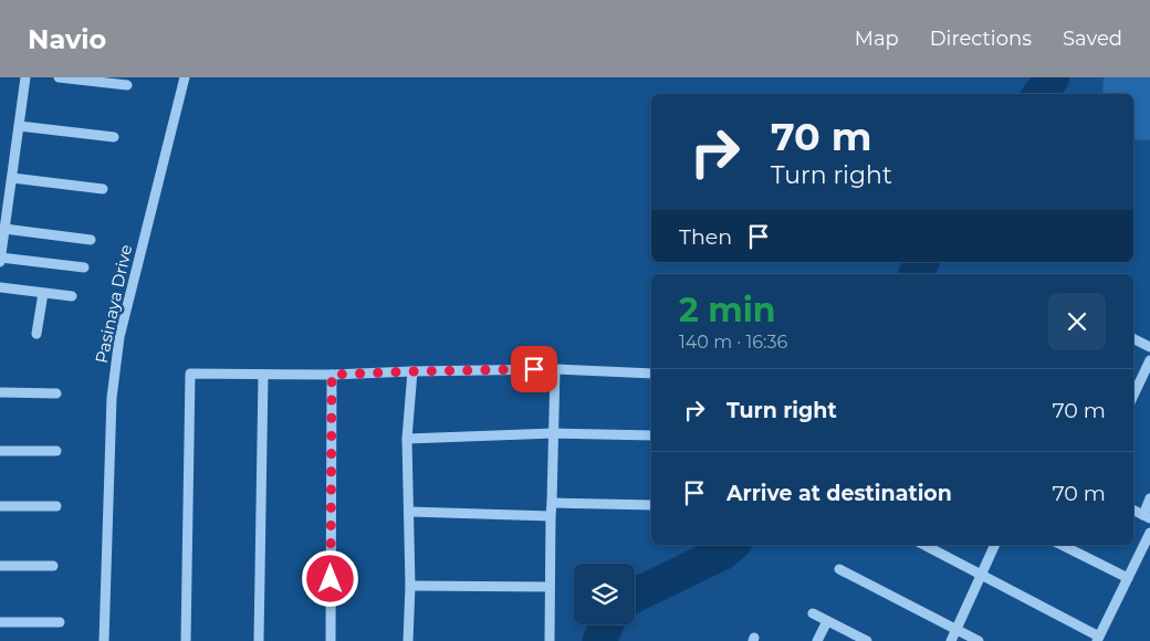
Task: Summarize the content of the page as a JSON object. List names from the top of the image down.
{
  "streets": {
    "street": ["Pasinaya Drive"]
  },
  "page": {
    "header": "Navio",
    "nav": ["Map", "Directions", "Saved"],
    "turn": ["70 m", "Turn right"],
    "then": "Then",
    "heading": ["2 min", "140 m · 16:36"],
    "list": [
      {
        "name": "Turn right",
        "value": "70 m"
      },
      {
        "name": "Arrive at destination",
        "value": "70 m"
      }
    ]
  }
}
